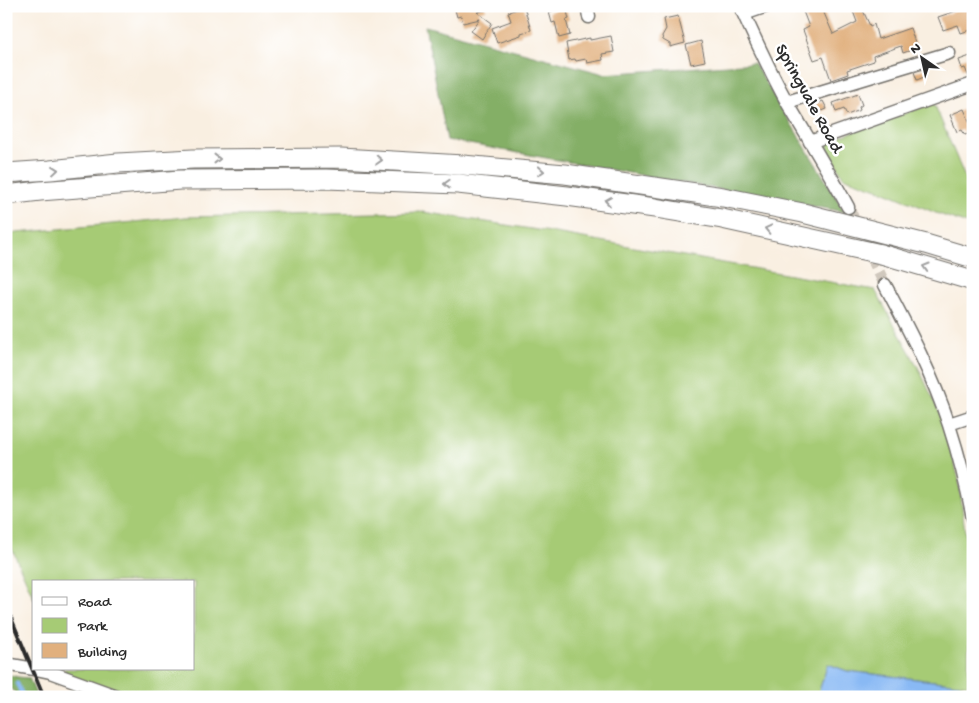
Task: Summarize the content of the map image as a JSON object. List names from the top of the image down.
{
  "streets": {
    "street": ["Springvale Road"]
  },
  "legend": ["Road", "Park", "Building"],
  "north": "top left"
}
